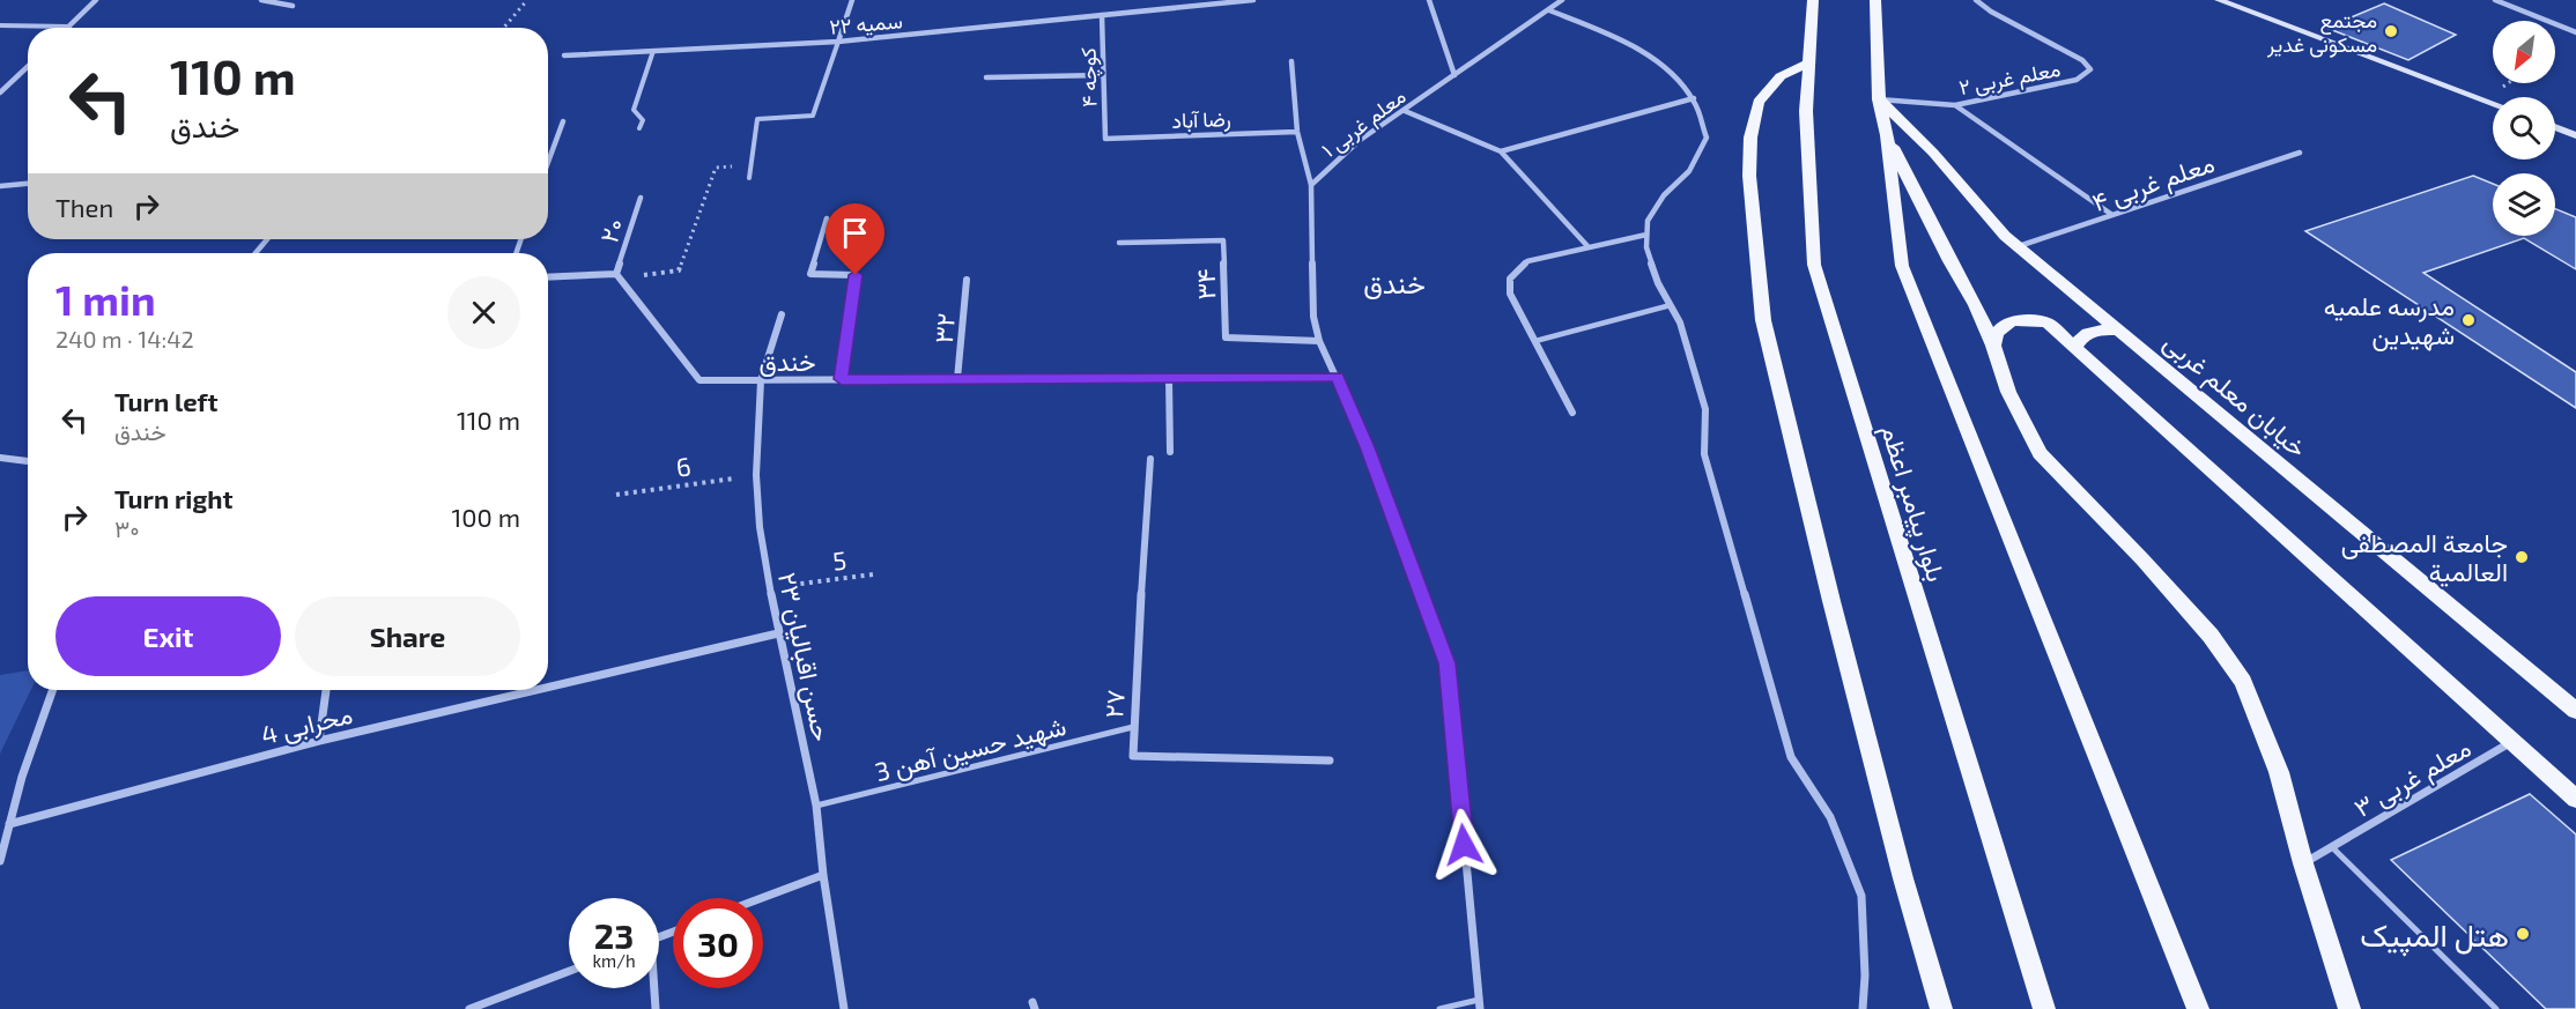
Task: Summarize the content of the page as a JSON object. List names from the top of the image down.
{
  "streets": {
    "main road": ["خیابان معلم غربی", "بلوار پیامبر اعظم"],
    "street": [
      "سمیه ۲۲",
      "کوچه ۴",
      "معلم غربی ۲",
      "رضا آباد",
      "معلم غربی ۱",
      "معلم غربی ۴",
      "۲۰",
      "۳۴",
      "۳۲",
      "خندق",
      "۲۳ حسن اقبالیان",
      "۲۷",
      "محرابی 4",
      "معلم غربی ۳"
    ],
    "lane": ["شهید حسین آهن 3"],
    "path": ["6", "5"]
  },
  "crossings": [
    ["سمیه ۲۲", "کوچه ۴"],
    ["کوچه ۴", "رضا آباد"],
    ["معلم غربی ۲", "خیابان معلم غربی"],
    ["معلم غربی ۱", "۳۴"],
    ["معلم غربی ۱", "خندق"],
    ["معلم غربی ۴", "خیابان معلم غربی"],
    ["۲۰", "خندق"],
    ["۳۲", "خندق"],
    ["خندق", "۲۳ حسن اقبالیان"],
    ["6", "۲۳ حسن اقبالیان"],
    ["5", "۲۳ حسن اقبالیان"],
    ["۲۳ حسن اقبالیان", "محرابی 4"],
    ["۲۳ حسن اقبالیان", "شهید حسین آهن 3"],
    ["۲۷", "شهید حسین آهن 3"]
  ],
  "districts": ["خندق"],
  "places": [
    "مجتمع مسکونی غدیر",
    "مدرسه علمیه شهیدین",
    "جامعة المصطفی العالمیة",
    "هتل المپیک"
  ],
  "north": "bottom left",
  "page": {
    "turn": ["110 m", "خندق"],
    "then": "Then",
    "heading": ["1 min", "240 m · 14:42"],
    "list": [
      {
        "name": "Turn left",
        "note": "خندق",
        "value": "110 m"
      },
      {
        "name": "Turn right",
        "note": "۳۰",
        "value": "100 m"
      }
    ],
    "buttons": ["Exit", "Share"],
    "speed": "23 km/h",
    "limit": "30"
  }
}
